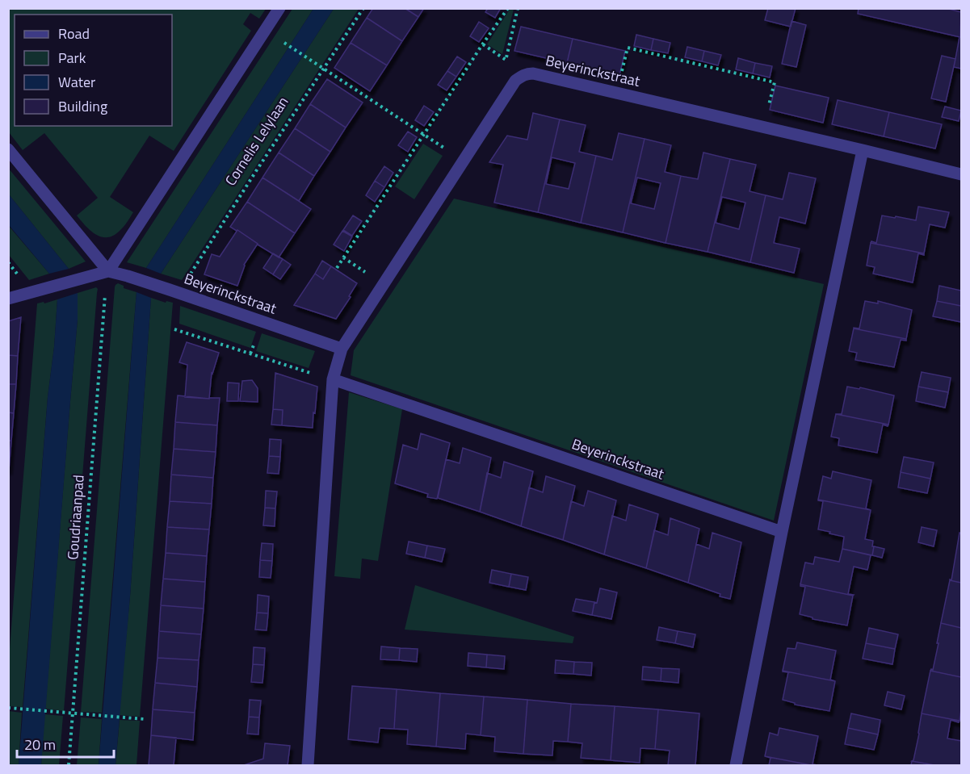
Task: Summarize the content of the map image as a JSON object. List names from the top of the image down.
{
  "streets": {
    "street": ["Beyerinckstraat"],
    "path": ["Cornelis Lelylaan", "Goudriaanpad"]
  },
  "crossings": [
    ["Beyerinckstraat", "Cornelis Lelylaan"],
    ["Beyerinckstraat", "Goudriaanpad"]
  ],
  "legend": [
    "Road",
    "Park",
    "Water",
    "Building"
  ],
  "scale_bar": "20 m"
}
